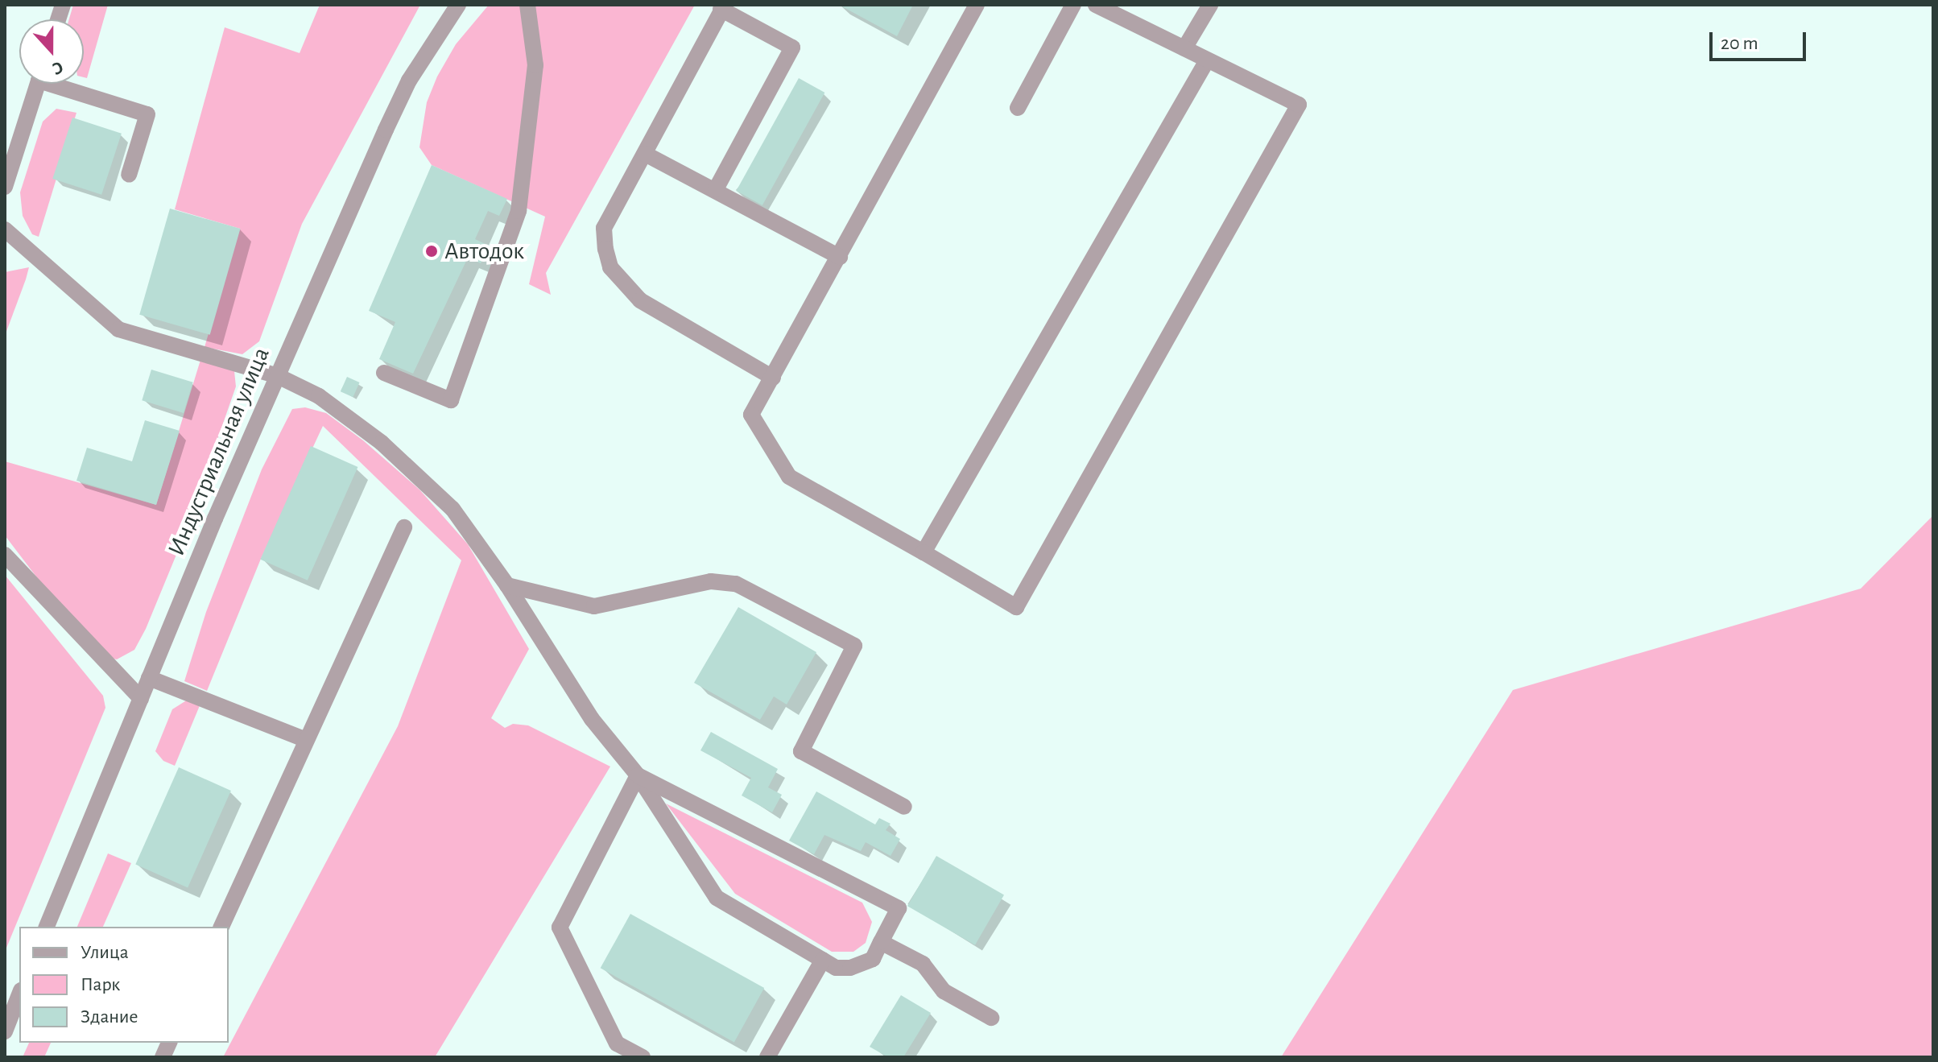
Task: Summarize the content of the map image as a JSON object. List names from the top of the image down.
{
  "streets": {
    "street": ["Индустриальная улица"]
  },
  "places": ["Автодок"],
  "legend": ["Улица", "Парк", "Здание"],
  "scale_bar": "20 m",
  "north": "bottom"
}
